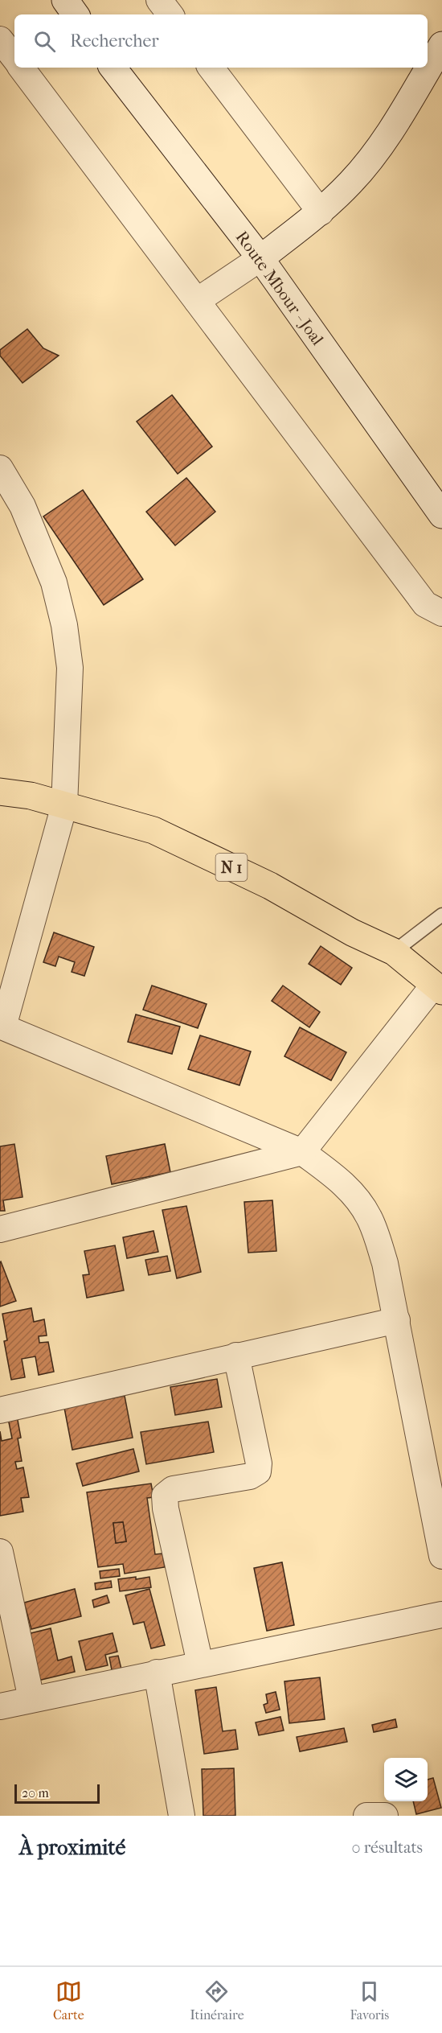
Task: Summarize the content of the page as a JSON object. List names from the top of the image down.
{
  "streets": {
    "highway": ["N 1"],
    "main road": ["Route Mbour - Joal"]
  },
  "scale_bar": "20 m",
  "page": {
    "search": "Rechercher",
    "scale": "20 m",
    "heading": ["À proximité", "0 résultats"],
    "nav": ["Carte", "Itinéraire", "Favoris"]
  }
}
